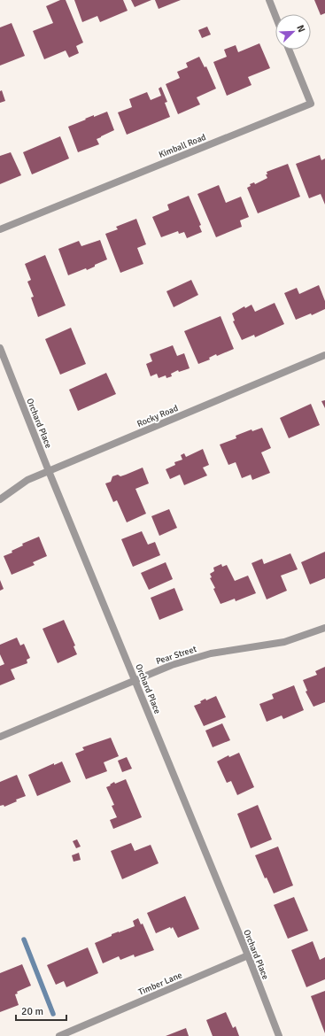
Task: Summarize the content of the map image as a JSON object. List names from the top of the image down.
{
  "streets": {
    "street": [
      "Kimball Road",
      "Rocky Road",
      "Orchard Place",
      "Pear Street",
      "Timber Lane"
    ]
  },
  "crossings": [
    ["Rocky Road", "Orchard Place"],
    ["Orchard Place", "Pear Street"],
    ["Orchard Place", "Timber Lane"]
  ],
  "scale_bar": "20 m",
  "north": "top right"
}
